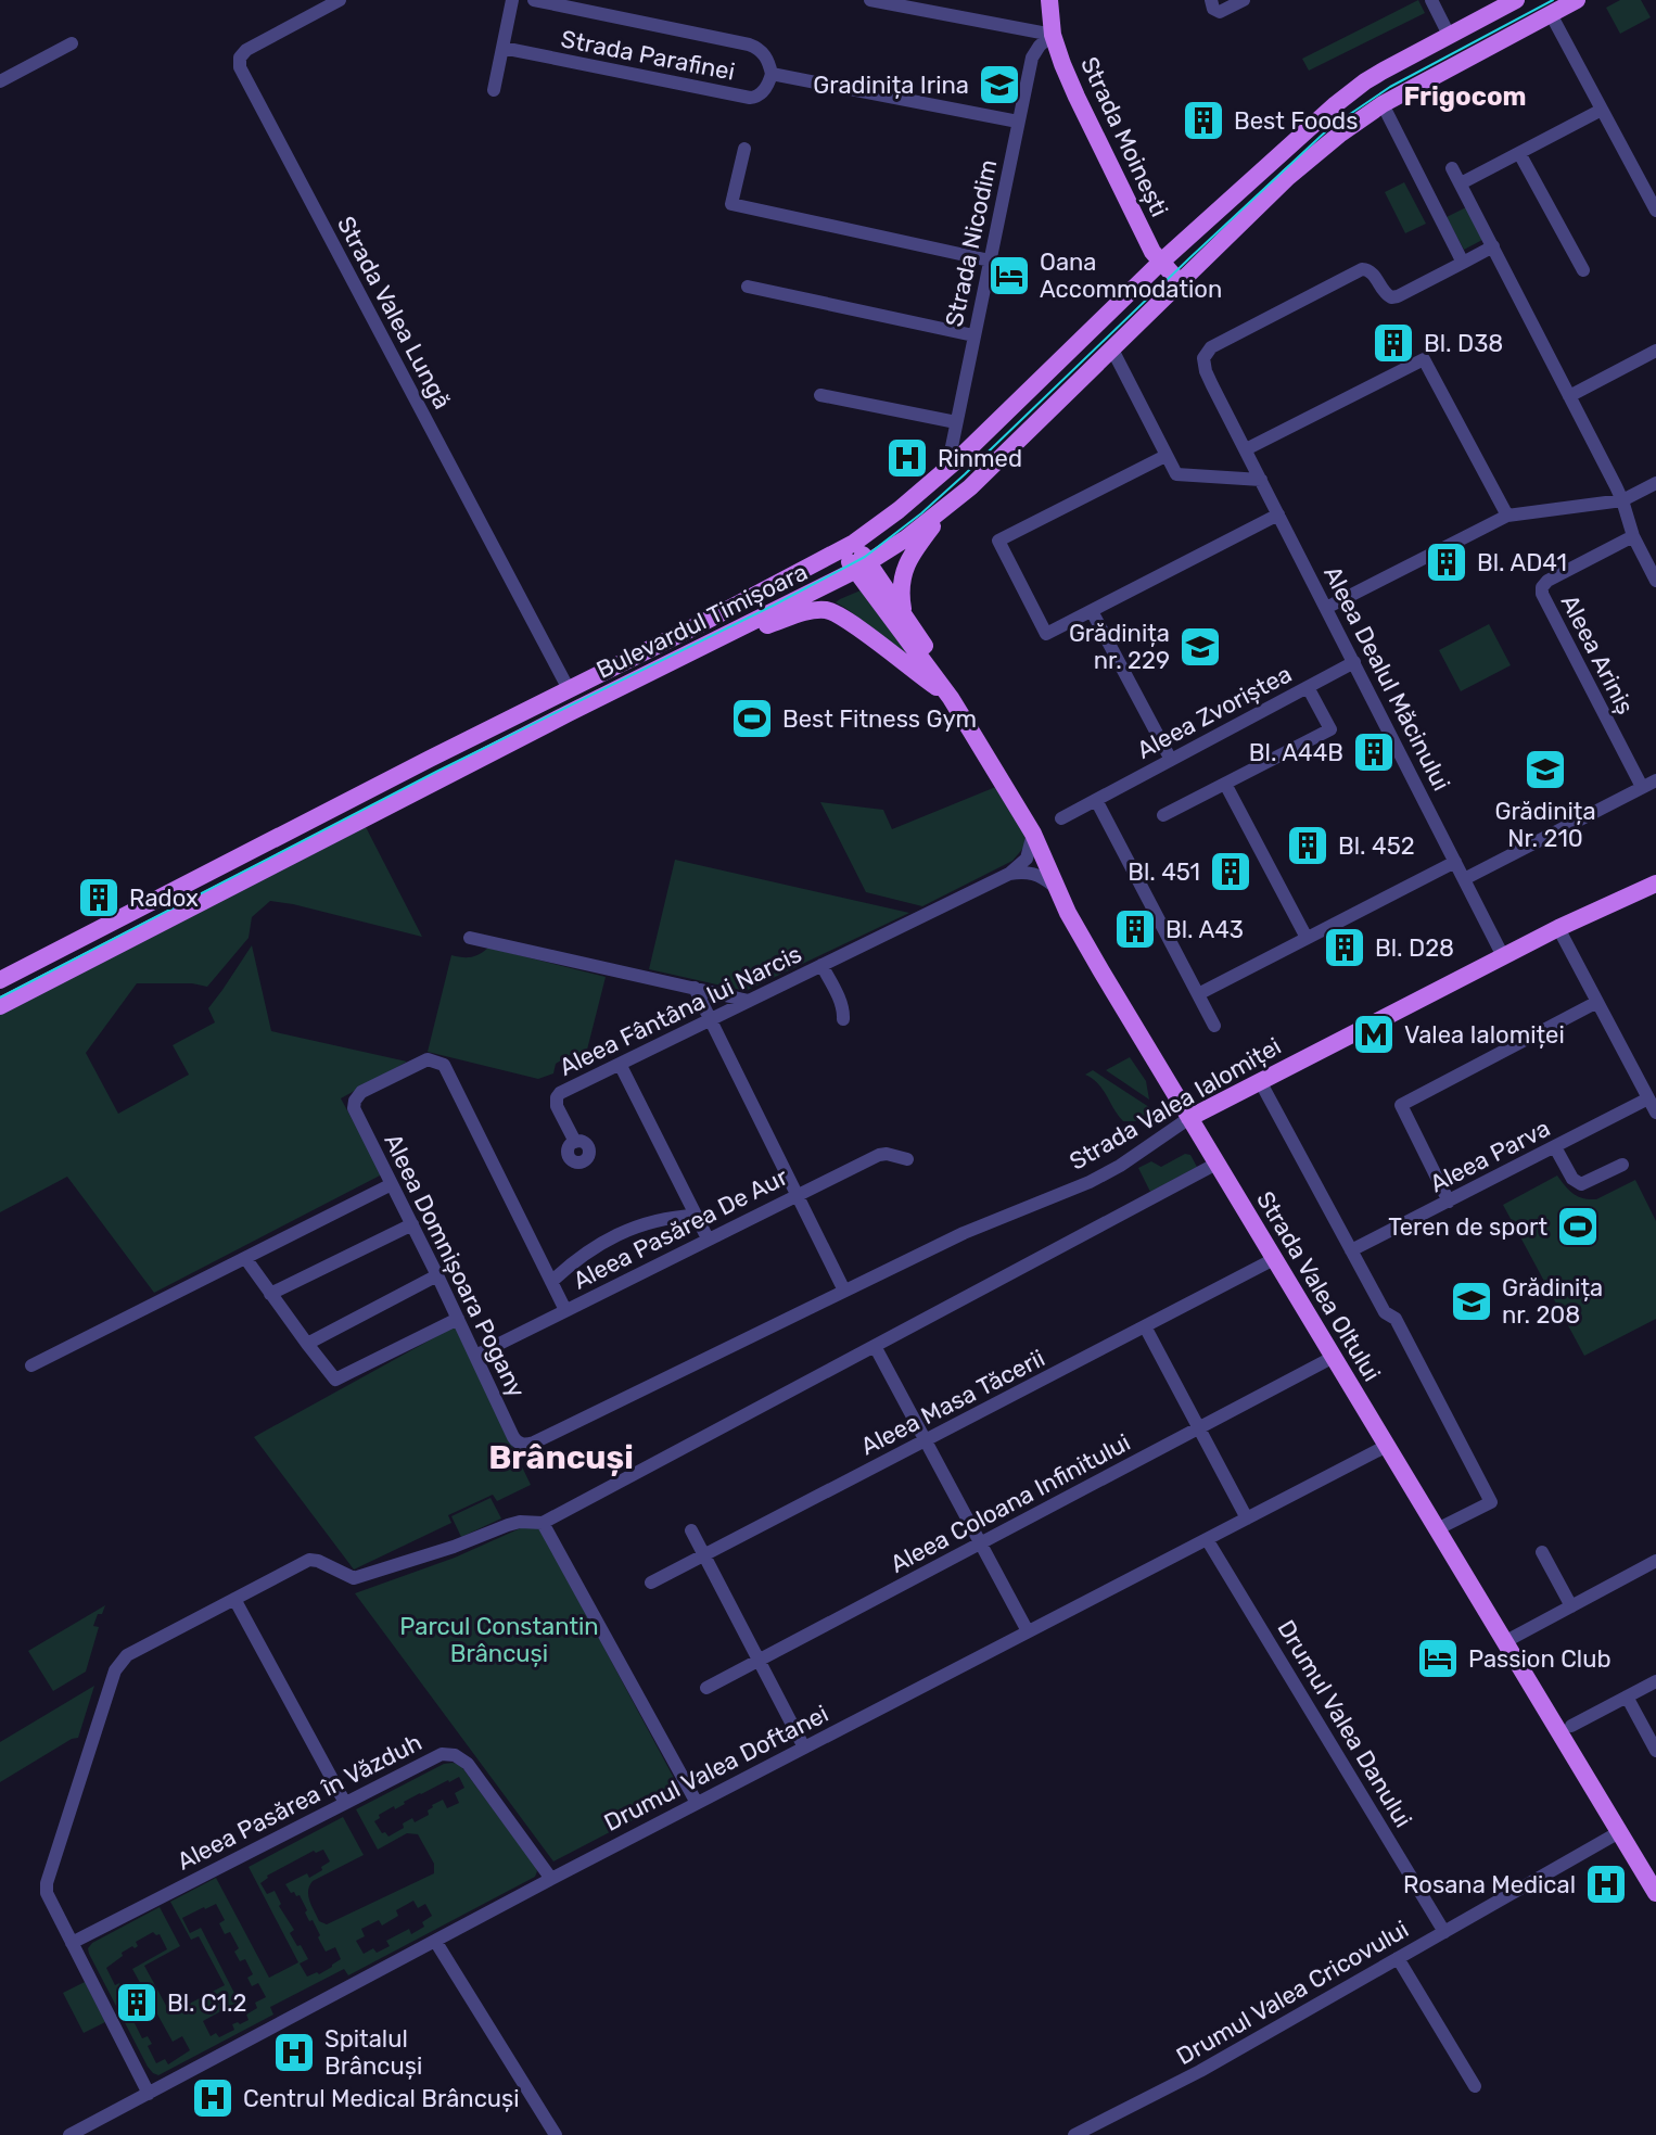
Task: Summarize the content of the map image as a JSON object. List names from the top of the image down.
{
  "streets": {
    "main road": [
      "Strada Moinești",
      "Bulevardul Timișoara",
      "Strada Valea Ialomiței",
      "Strada Valea Oltului"
    ],
    "street": [
      "Strada Parafinei",
      "Strada Nicodim",
      "Strada Valea Lungă",
      "Aleea Ariniș",
      "Aleea Dealul Măcinului",
      "Aleea Zvoriștea",
      "Aleea Fântâna lui Narcis",
      "Aleea Parva",
      "Aleea Pasărea De Aur",
      "Aleea Domnișoara Pogany",
      "Aleea Masa Tăcerii",
      "Aleea Coloana Infinitului",
      "Drumul Valea Danului",
      "Drumul Valea Doftanei",
      "Aleea Pasărea în Văzduh",
      "Drumul Valea Cricovului"
    ]
  },
  "crossings": [
    ["Strada Moinești", "Strada Nicodim"],
    ["Strada Moinești", "Bulevardul Timișoara"],
    ["Strada Nicodim", "Bulevardul Timișoara"],
    ["Strada Valea Lungă", "Bulevardul Timișoara"],
    ["Bulevardul Timișoara", "Strada Valea Oltului"],
    ["Aleea Dealul Măcinului", "Aleea Zvoriștea"],
    ["Aleea Dealul Măcinului", "Strada Valea Ialomiței"],
    ["Strada Valea Ialomiței", "Aleea Domnișoara Pogany"],
    ["Strada Valea Ialomiței", "Strada Valea Oltului"],
    ["Aleea Pasărea De Aur", "Aleea Domnișoara Pogany"],
    ["Strada Valea Oltului", "Aleea Masa Tăcerii"],
    ["Strada Valea Oltului", "Aleea Coloana Infinitului"],
    ["Strada Valea Oltului", "Drumul Valea Doftanei"],
    ["Strada Valea Oltului", "Drumul Valea Cricovului"],
    ["Drumul Valea Danului", "Drumul Valea Doftanei"],
    ["Drumul Valea Danului", "Drumul Valea Cricovului"],
    ["Drumul Valea Doftanei", "Aleea Pasărea în Văzduh"]
  ],
  "districts": ["Frigocom", "Brâncuși"],
  "parks": ["Parcul Constantin Brâncuși"],
  "places": {
    "school or university": [
      "Gradinița Irina",
      "Grădinița nr. 229",
      "Grădinița Nr. 210",
      "Grădinița nr. 208"
    ],
    "building": [
      "Best Foods",
      "Bl. D38",
      "Bl. AD41",
      "Bl. A44B",
      "Bl. 452",
      "Bl. 451",
      "Radox",
      "Bl. A43",
      "Bl. D28",
      "Bl. C1.2"
    ],
    "hotel": ["Oana Accommodation", "Passion Club"],
    "hospital": [
      "Rinmed",
      "Rosana Medical",
      "Spitalul Brâncuși",
      "Centrul Medical Brâncuși"
    ],
    "sports": ["Best Fitness Gym", "Teren de sport"],
    "metro station": ["Valea Ialomiței"]
  }
}
